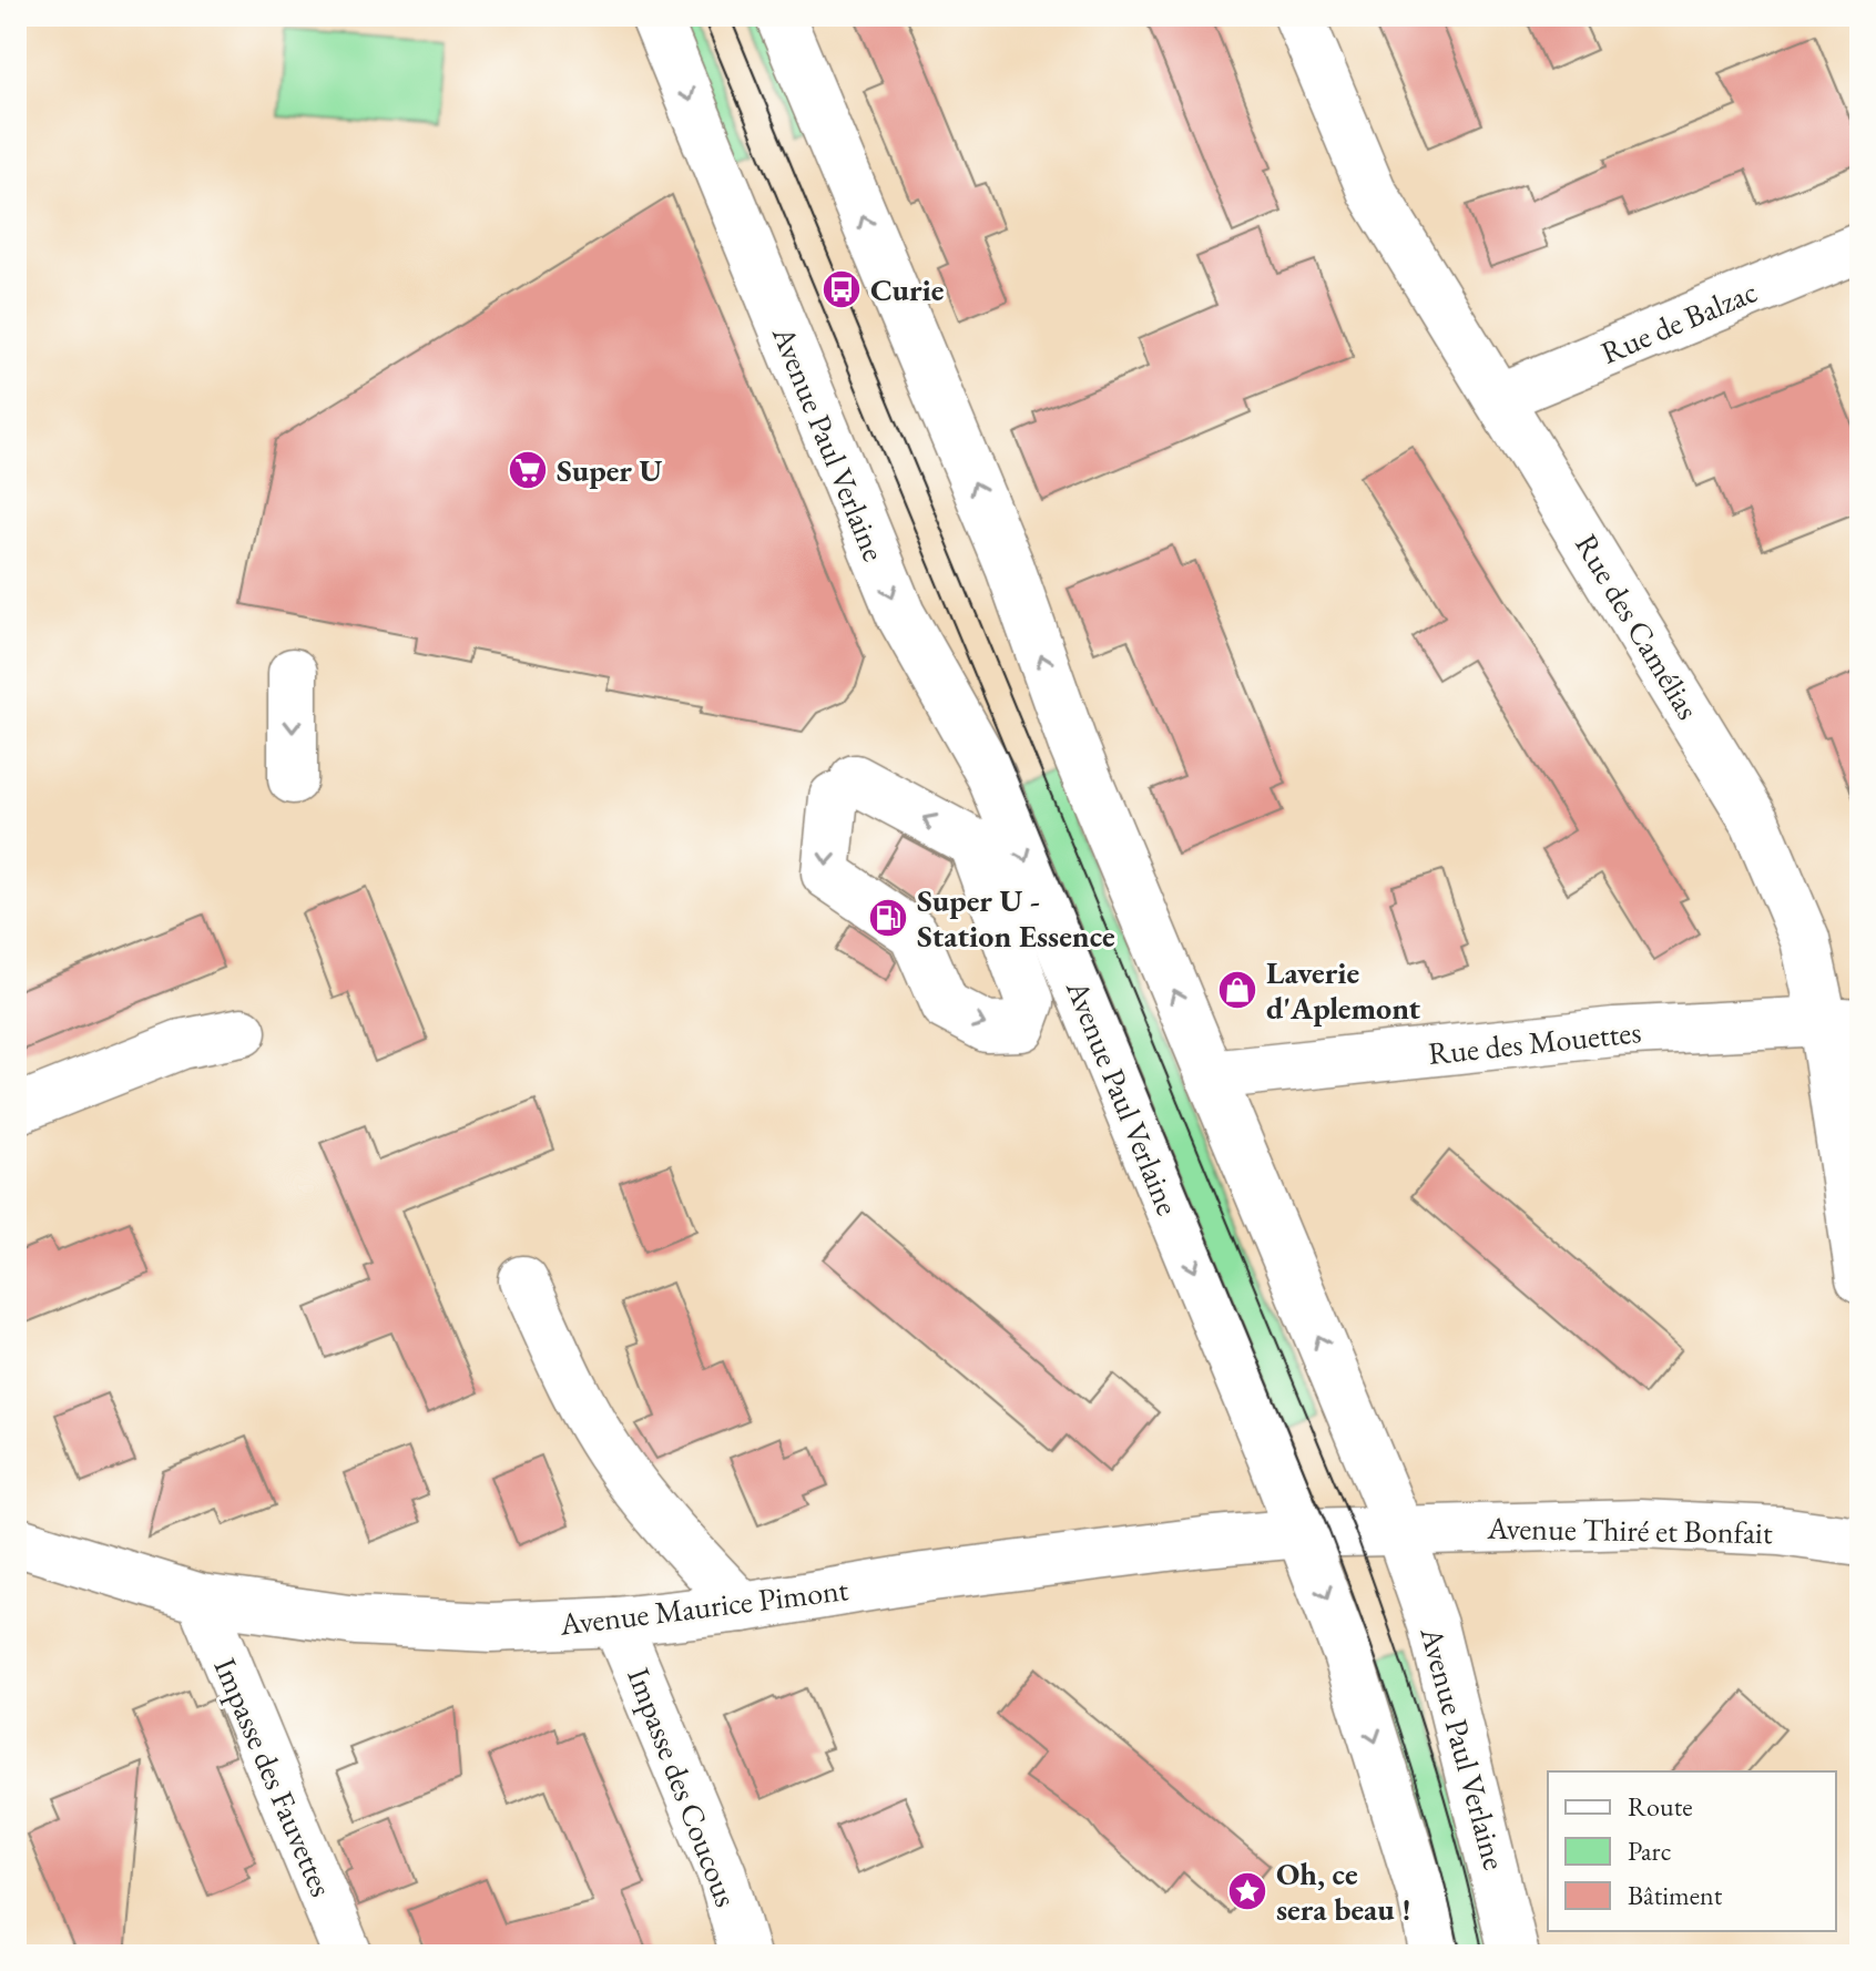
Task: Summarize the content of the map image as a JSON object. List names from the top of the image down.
{
  "streets": {
    "street": [
      "Rue de Balzac",
      "Avenue Paul Verlaine",
      "Rue des Camélias",
      "Rue des Mouettes",
      "Avenue Thiré et Bonfait",
      "Avenue Maurice Pimont",
      "Impasse des Fauvettes",
      "Impasse des Coucous"
    ]
  },
  "crossings": [
    ["Rue de Balzac", "Rue des Camélias"],
    ["Avenue Paul Verlaine", "Rue des Mouettes"],
    ["Avenue Paul Verlaine", "Avenue Thiré et Bonfait"],
    ["Avenue Paul Verlaine", "Avenue Maurice Pimont"],
    ["Rue des Camélias", "Rue des Mouettes"],
    ["Avenue Thiré et Bonfait", "Avenue Maurice Pimont"],
    ["Avenue Maurice Pimont", "Impasse des Fauvettes"],
    ["Avenue Maurice Pimont", "Impasse des Coucous"]
  ],
  "places": {
    "bus stop": ["Curie"],
    "supermarket": ["Super U"],
    "fuel station": ["Super U - Station Essence"],
    "shop": ["Laverie d'Aplemont"],
    "place": ["Oh, ce sera beau !"]
  },
  "legend": ["Route", "Parc", "Bâtiment"]
}
